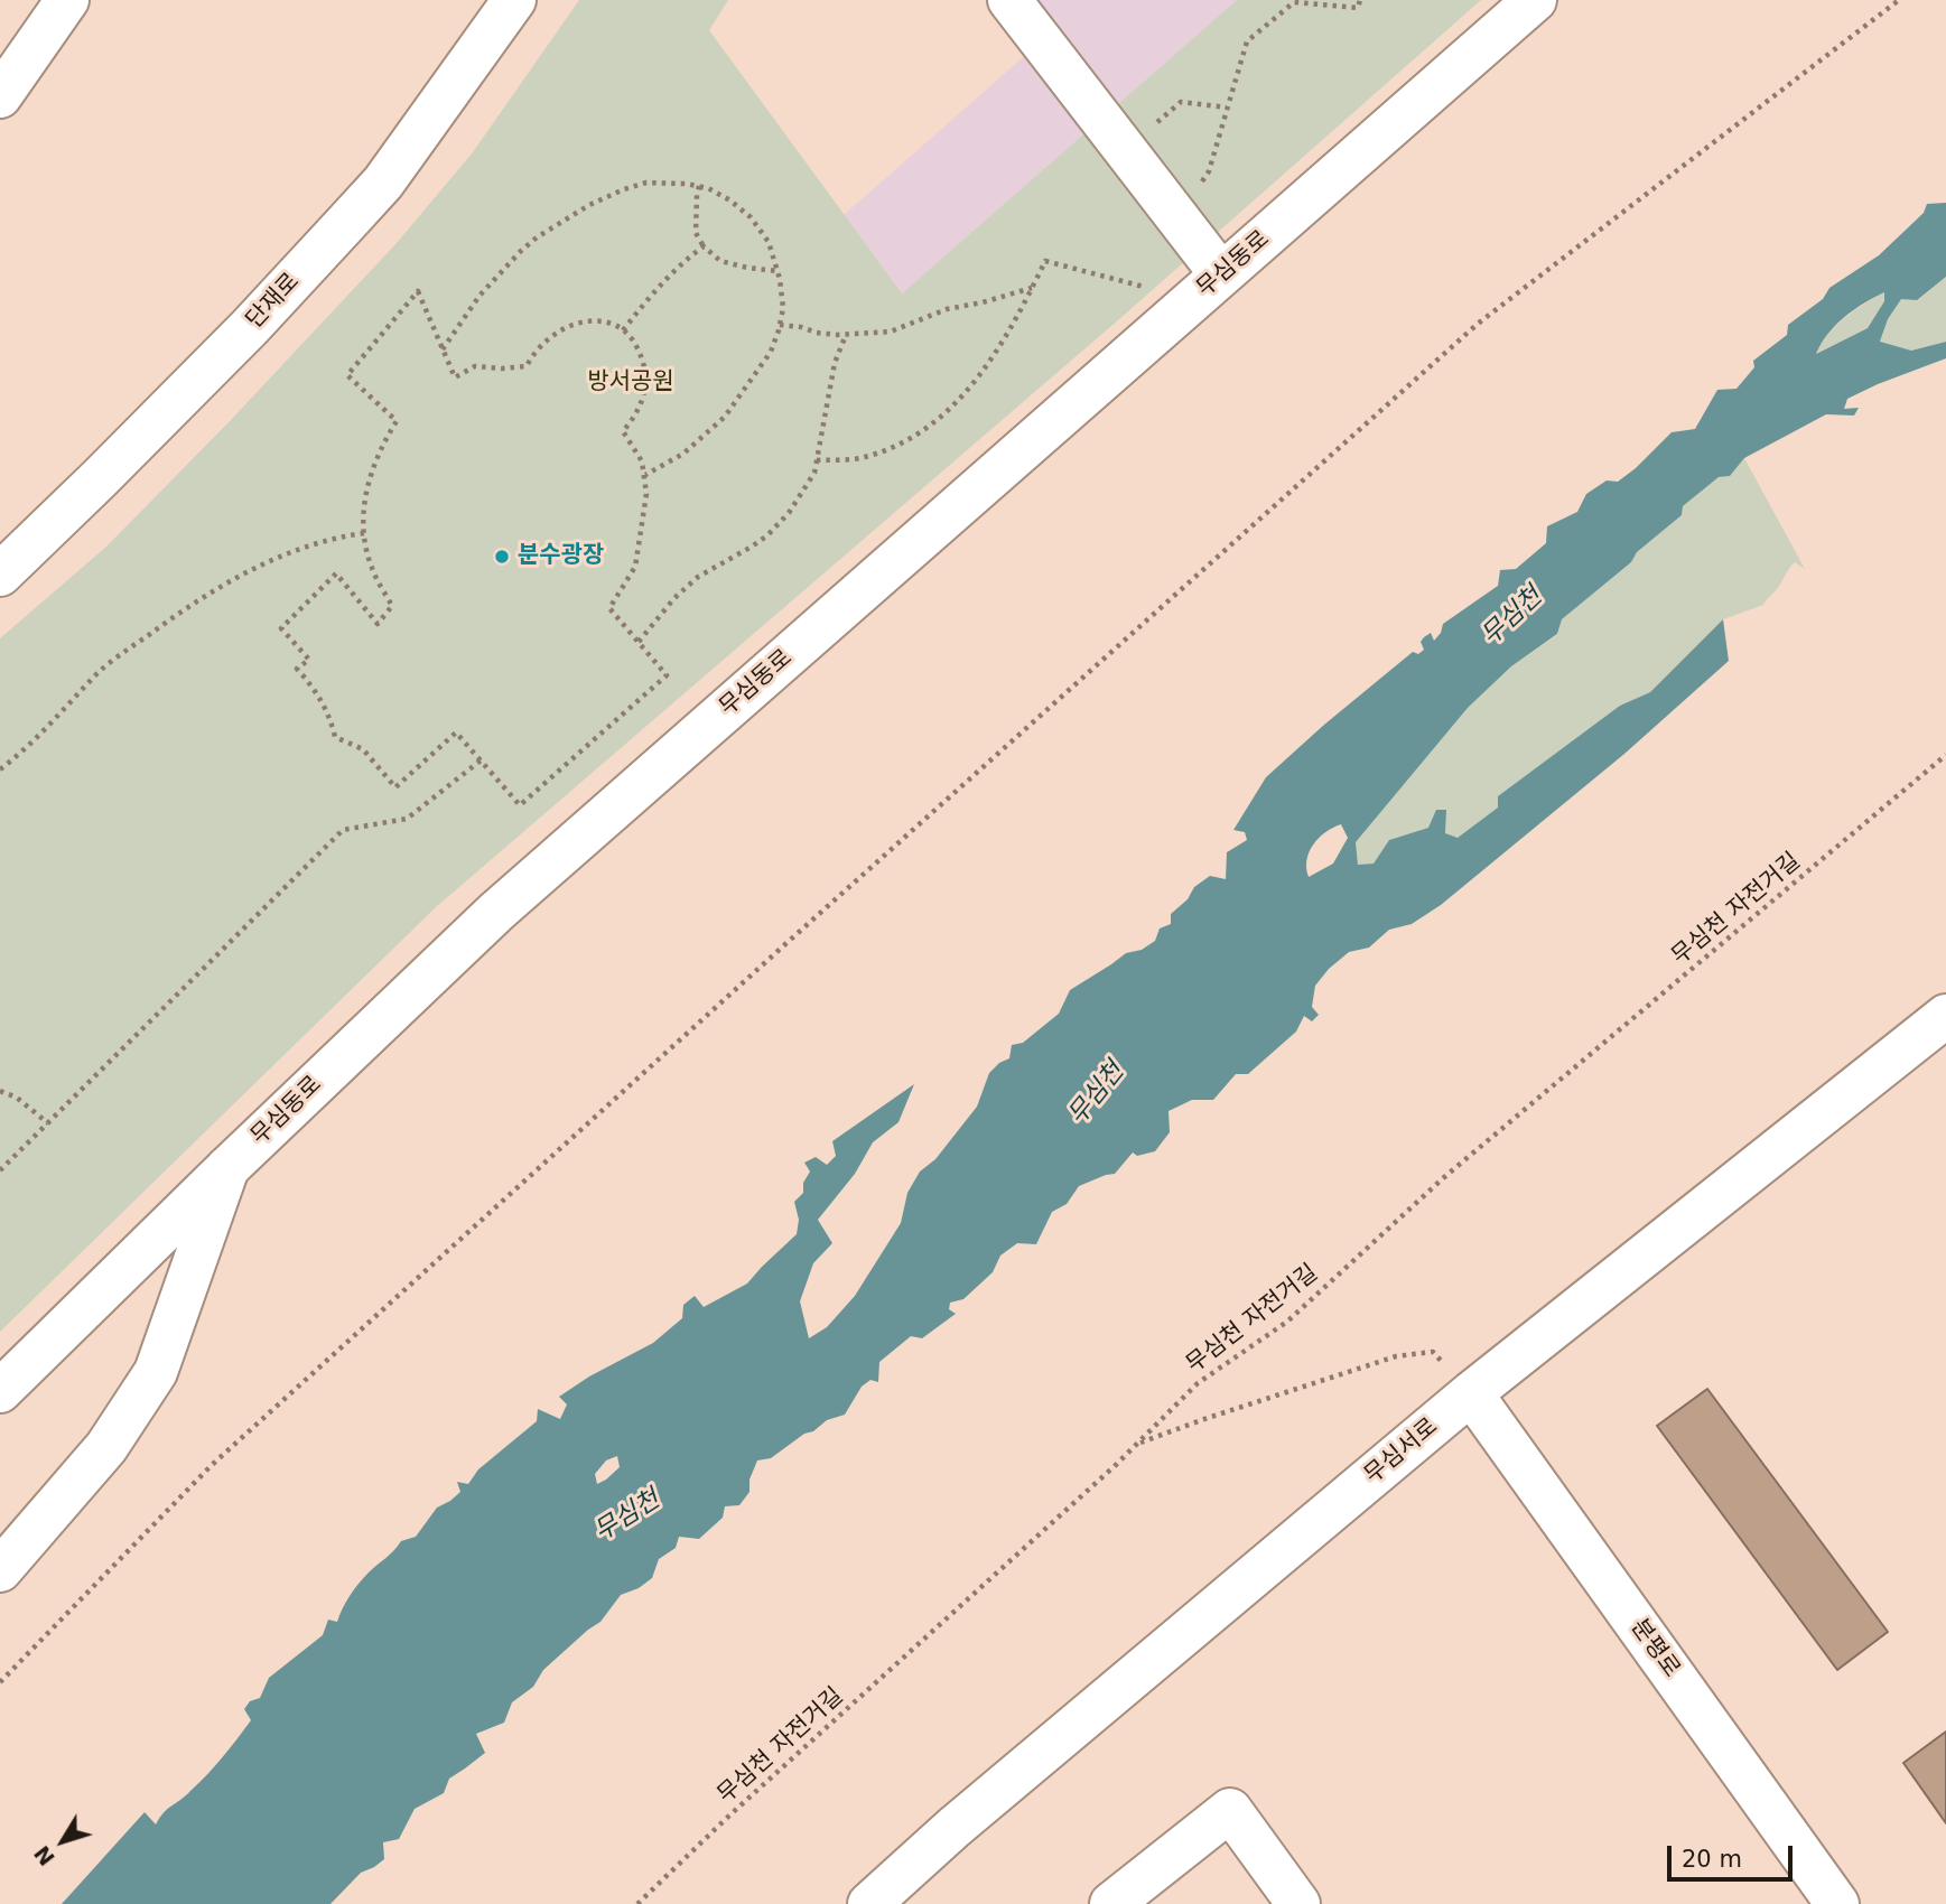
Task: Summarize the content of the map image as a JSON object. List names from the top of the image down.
{
  "streets": {
    "street": [
      "무심동로",
      "단재로",
      "무심서로",
      "분평로"
    ],
    "path": ["무심천 자전거길"]
  },
  "crossings": [
    ["무심서로", "분평로"]
  ],
  "water": ["무심천"],
  "parks": ["방서공원"],
  "places": ["분수광장"],
  "scale_bar": "20 m",
  "north": "bottom left"
}
